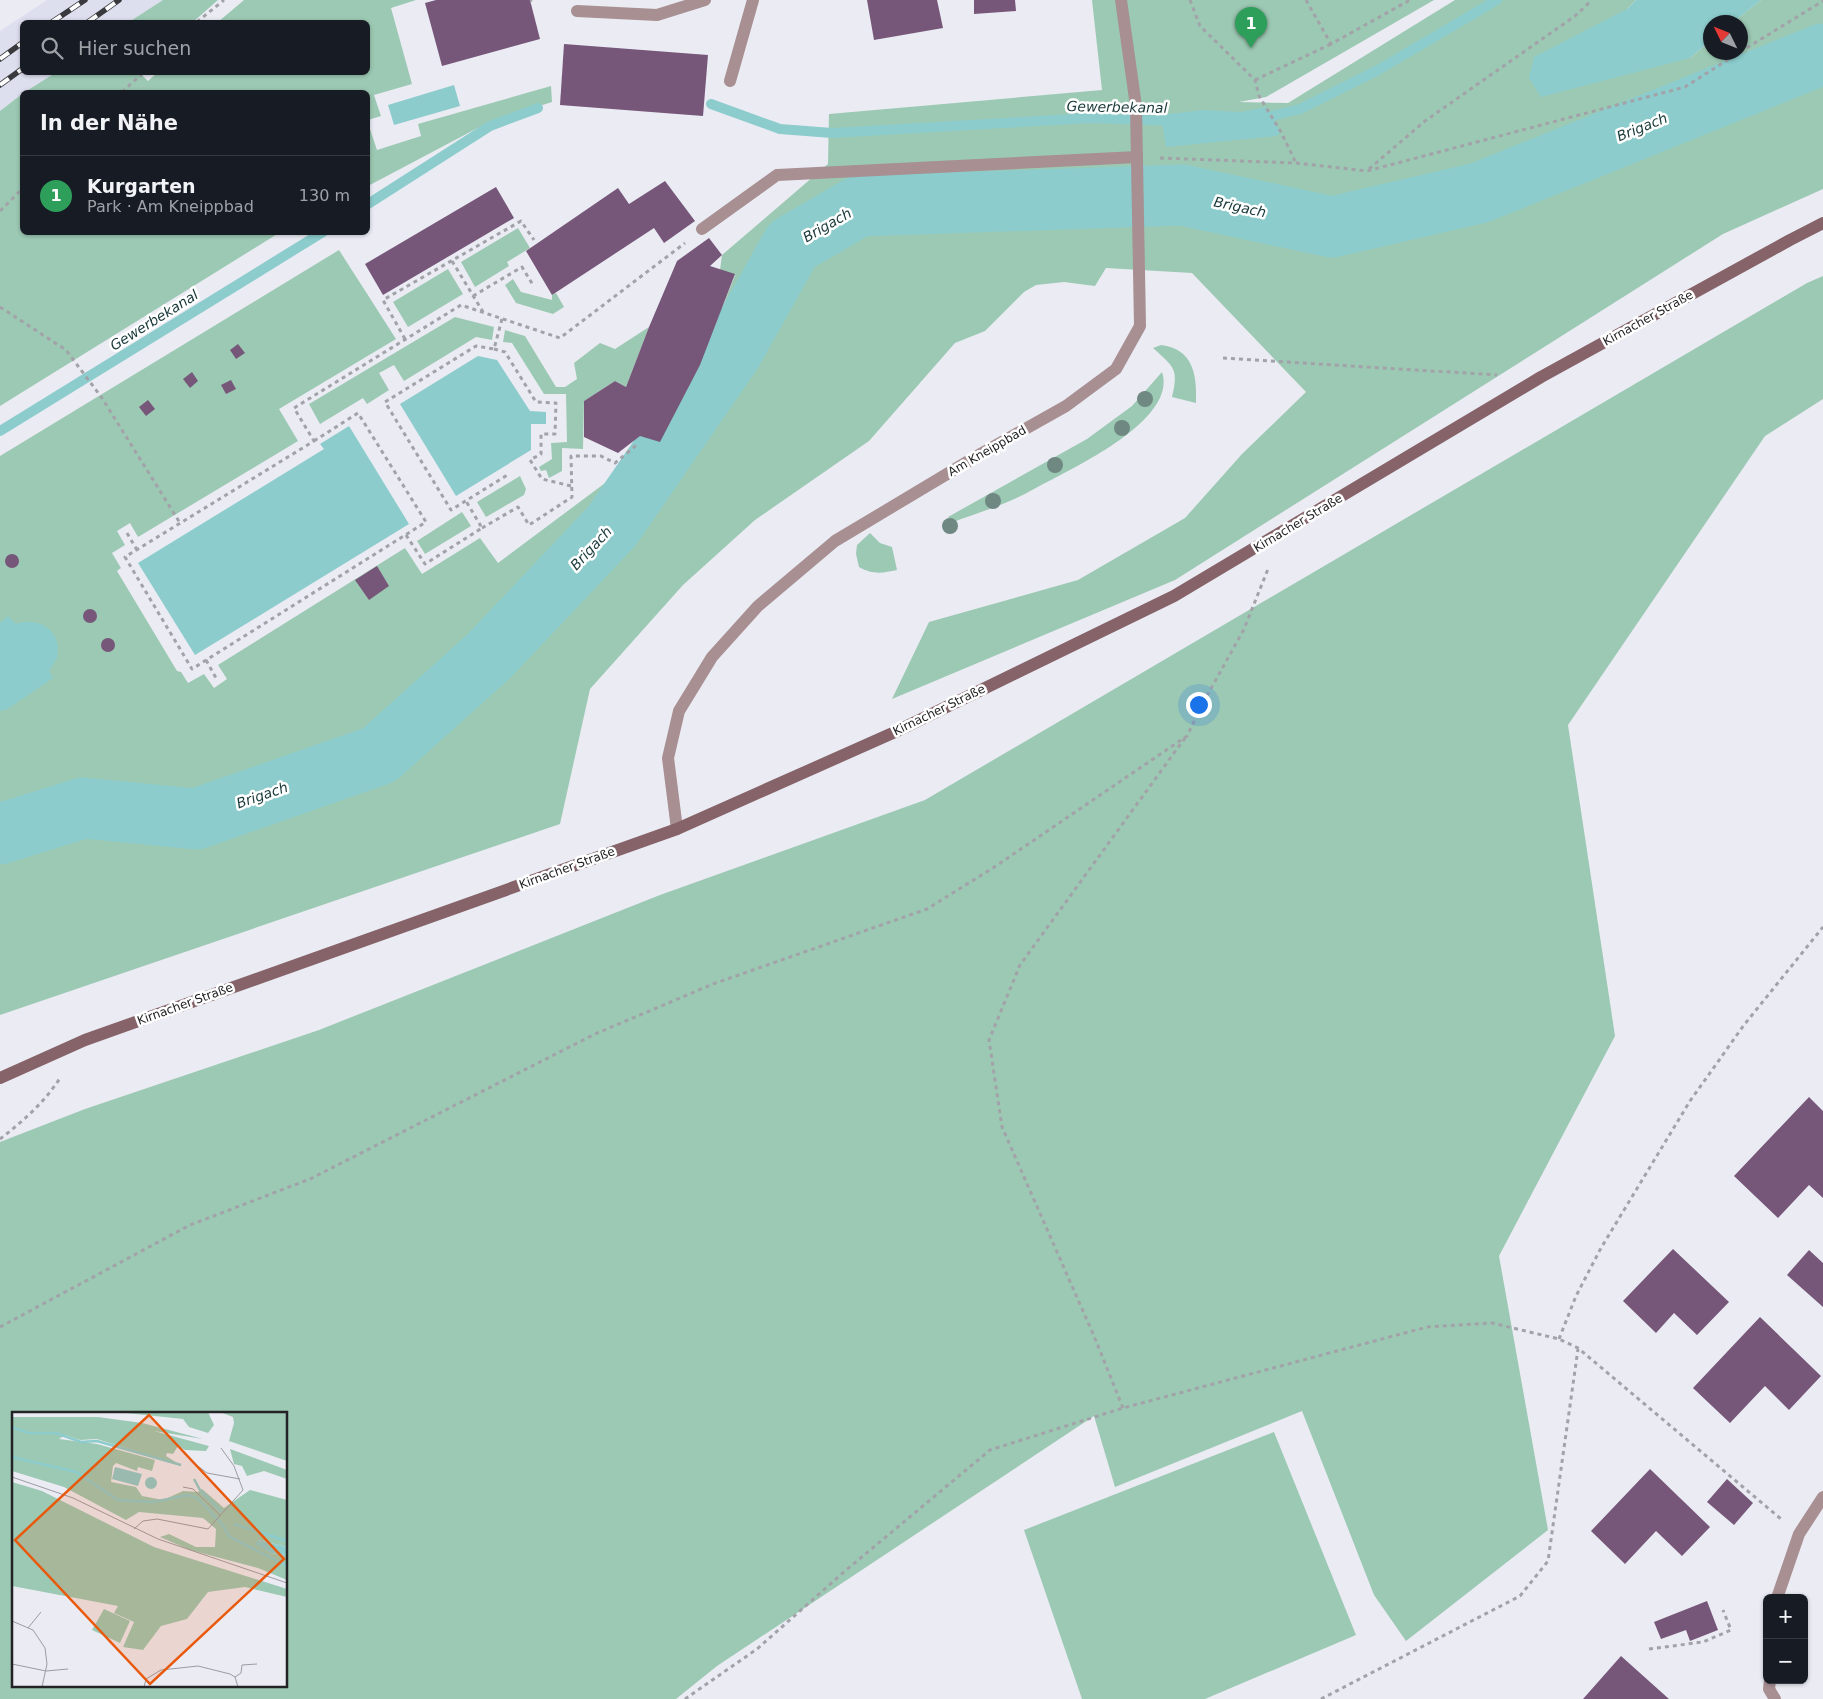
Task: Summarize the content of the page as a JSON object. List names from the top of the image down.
{
  "streets": {
    "main road": ["Kirnacher Straße"],
    "street": ["Am Kneippbad"]
  },
  "crossings": [
    ["Kirnacher Straße", "Am Kneippbad"]
  ],
  "water": ["Gewerbekanal", "Brigach"],
  "north": "top left",
  "page": {
    "pins": "1",
    "search": "Hier suchen",
    "heading": "In der Nähe",
    "list": [
      {
        "mark": "1",
        "name": "Kurgarten",
        "note": "Park · Am Kneippbad",
        "value": "130 m"
      }
    ],
    "map_buttons": ["+", "−"]
  }
}
